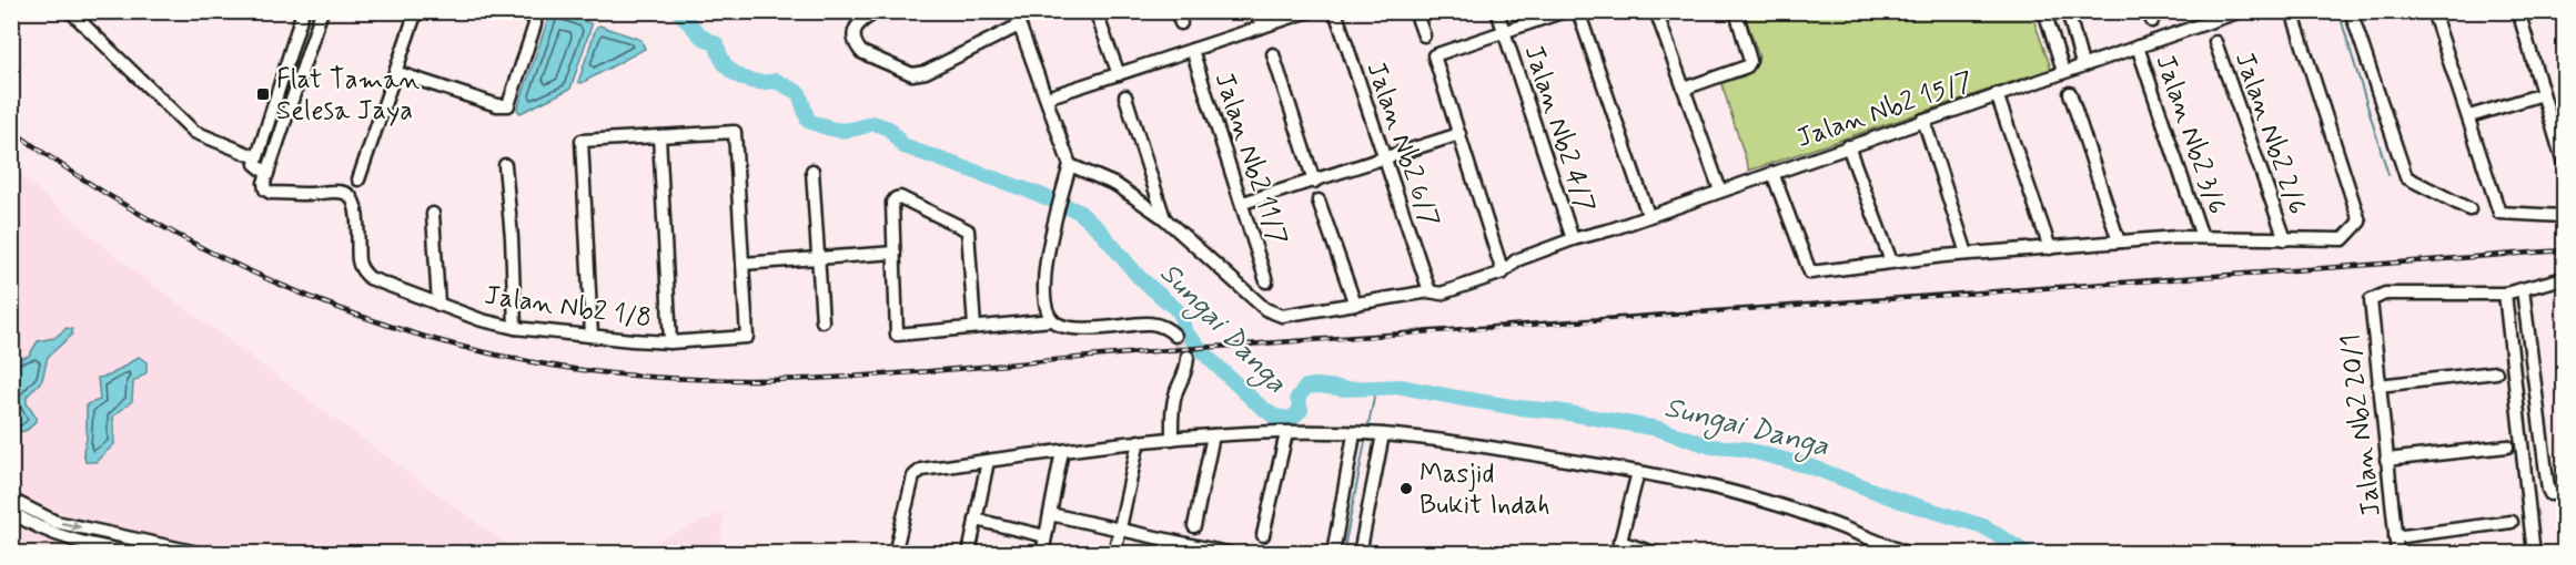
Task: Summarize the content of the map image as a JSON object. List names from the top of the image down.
{
  "streets": {
    "street": [
      "Jalan Nb2 15/7",
      "Jalan Nb2 4/7",
      "Jalan Nb2 2/6",
      "Jalan Nb2 3/6",
      "Jalan Nb2 6/7",
      "Jalan Nb2 11/7",
      "Jalan Nb2 1/8",
      "Jalan Nb2 20/1"
    ]
  },
  "crossings": [
    ["Jalan Nb2 15/7", "Jalan Nb2 4/7"],
    ["Jalan Nb2 15/7", "Jalan Nb2 3/6"],
    ["Jalan Nb2 15/7", "Jalan Nb2 6/7"]
  ],
  "water": ["Sungai Danga"],
  "places": {
    "transit": ["Flat Taman Selesa Jaya"],
    "other": ["Masjid Bukit Indah"]
  }
}
